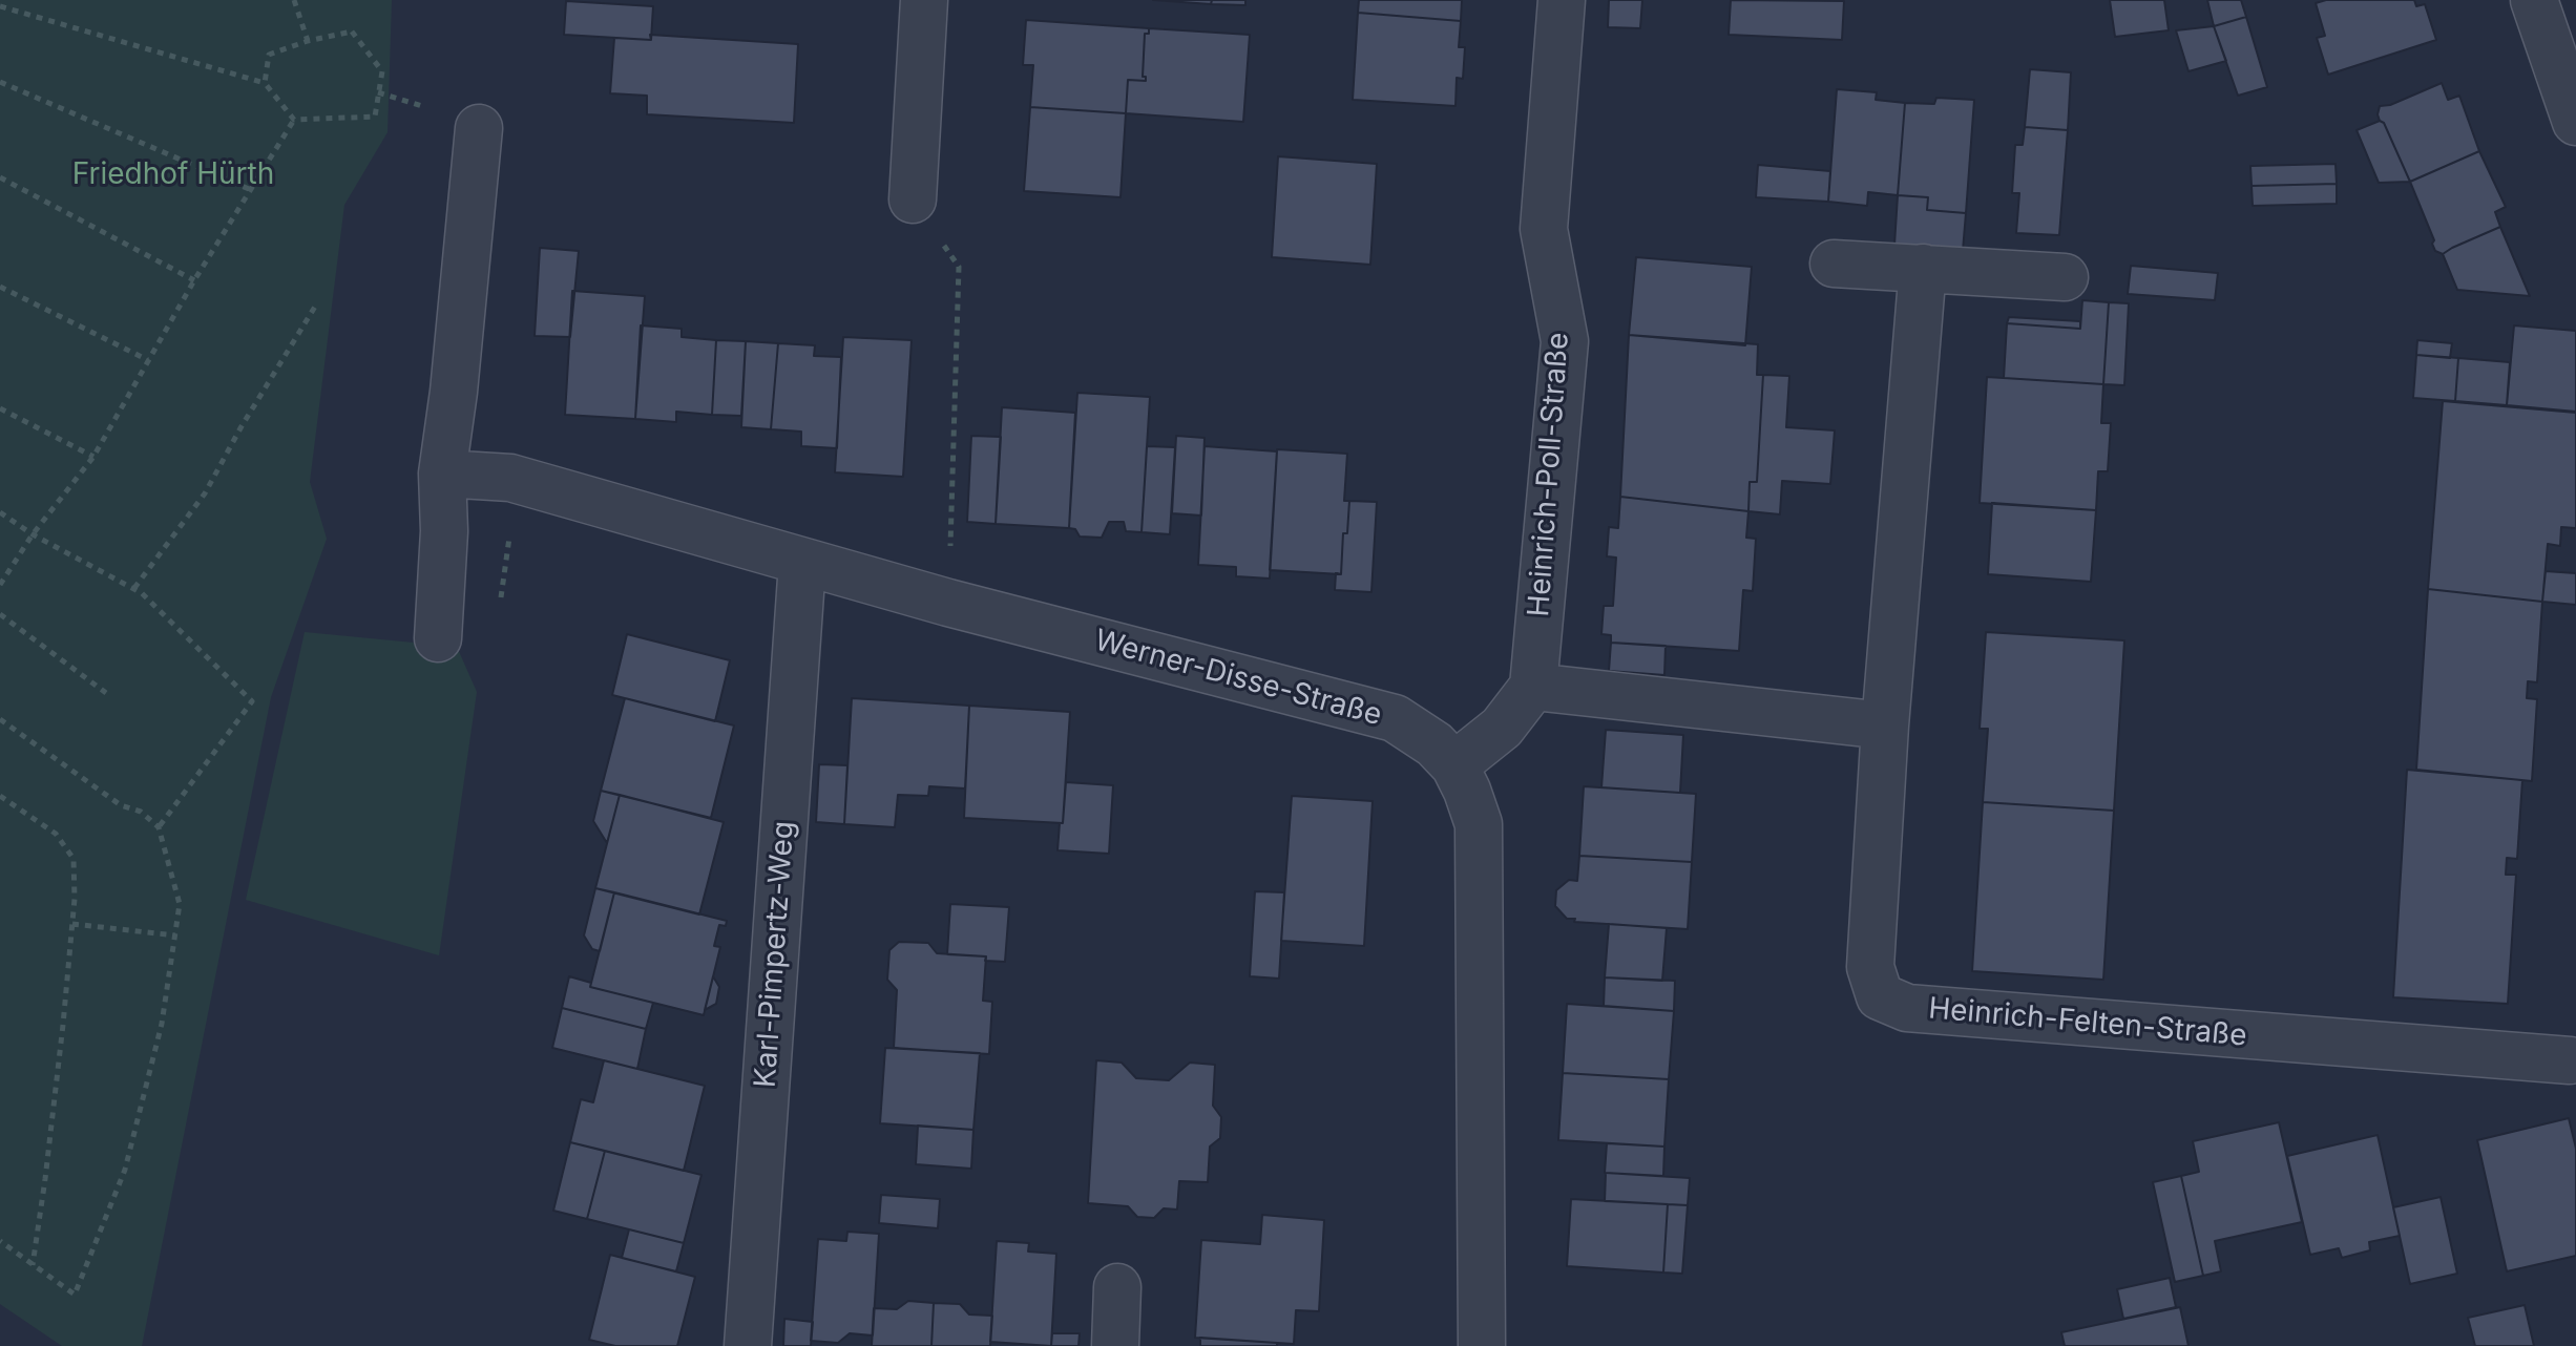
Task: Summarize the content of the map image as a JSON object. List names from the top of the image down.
{
  "streets": {
    "street": [
      "Heinrich-Poll-Straße",
      "Werner-Disse-Straße",
      "Karl-Pimpertz-Weg",
      "Heinrich-Felten-Straße"
    ]
  },
  "crossings": [
    ["Werner-Disse-Straße", "Karl-Pimpertz-Weg"]
  ],
  "parks": ["Friedhof Hürth"]
}
